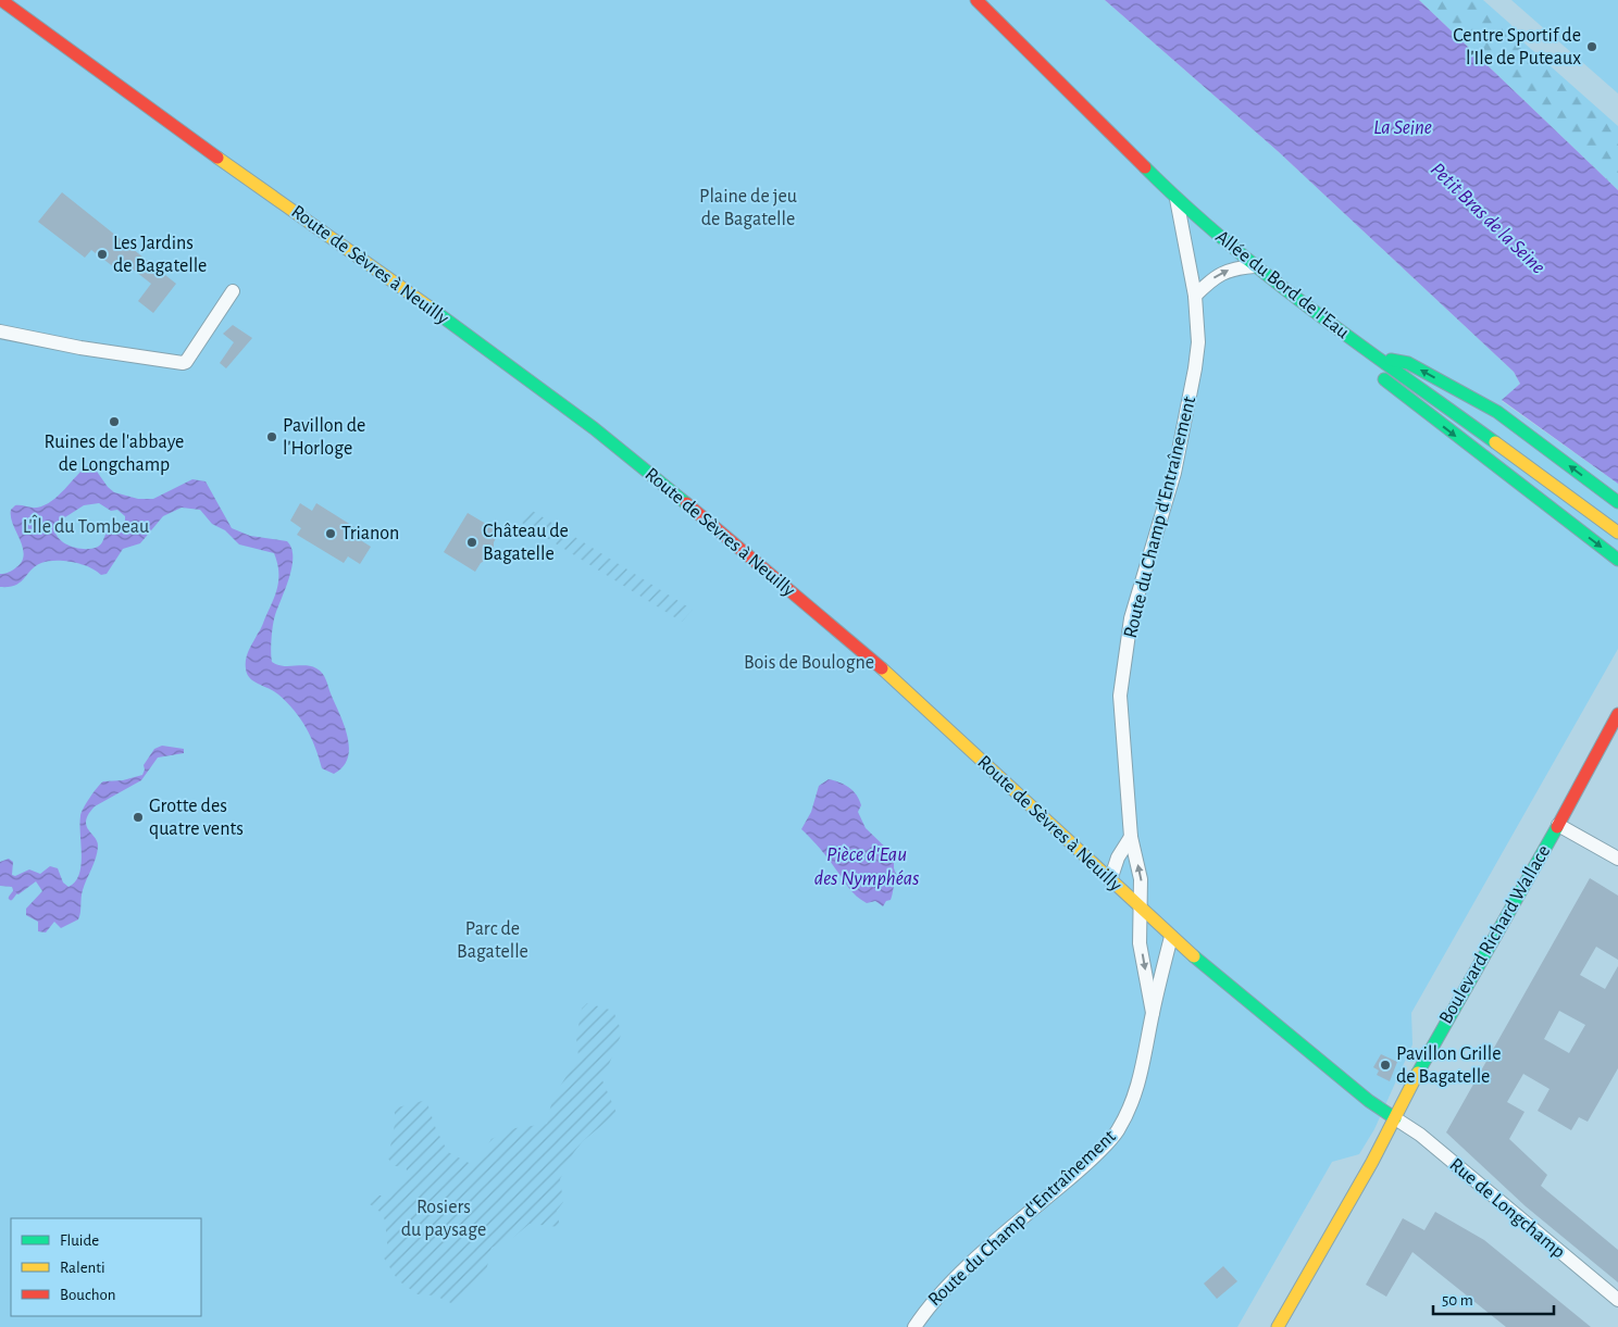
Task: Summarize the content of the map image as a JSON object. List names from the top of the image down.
{
  "streets": {
    "main road": ["Route de Sèvres à Neuilly", "Allée du Bord de l'Eau", "Boulevard Richard Wallace"],
    "street": ["Route du Champ d'Entraînement", "Rue de Longchamp"]
  },
  "crossings": [
    ["Route de Sèvres à Neuilly", "Route du Champ d'Entraînement"],
    ["Route de Sèvres à Neuilly", "Boulevard Richard Wallace"],
    ["Route de Sèvres à Neuilly", "Rue de Longchamp"],
    ["Allée du Bord de l'Eau", "Route du Champ d'Entraînement"],
    ["Boulevard Richard Wallace", "Rue de Longchamp"]
  ],
  "water": ["La Seine", "Petit Bras de la Seine", "Pièce d'Eau des Nymphéas"],
  "parks": [
    "Plaine de jeu de Bagatelle",
    "L'Île du Tombeau",
    "Bois de Boulogne",
    "Parc de Bagatelle",
    "Rosiers du paysage"
  ],
  "places": [
    "Centre Sportif de l'Ile de Puteaux",
    "Les Jardins de Bagatelle",
    "Ruines de l'abbaye de Longchamp",
    "Pavillon de l'Horloge",
    "Trianon",
    "Château de Bagatelle",
    "Grotte des quatre vents",
    "Pavillon Grille de Bagatelle"
  ],
  "legend": ["Fluide", "Ralenti", "Bouchon"],
  "scale_bar": "50 m"
}
